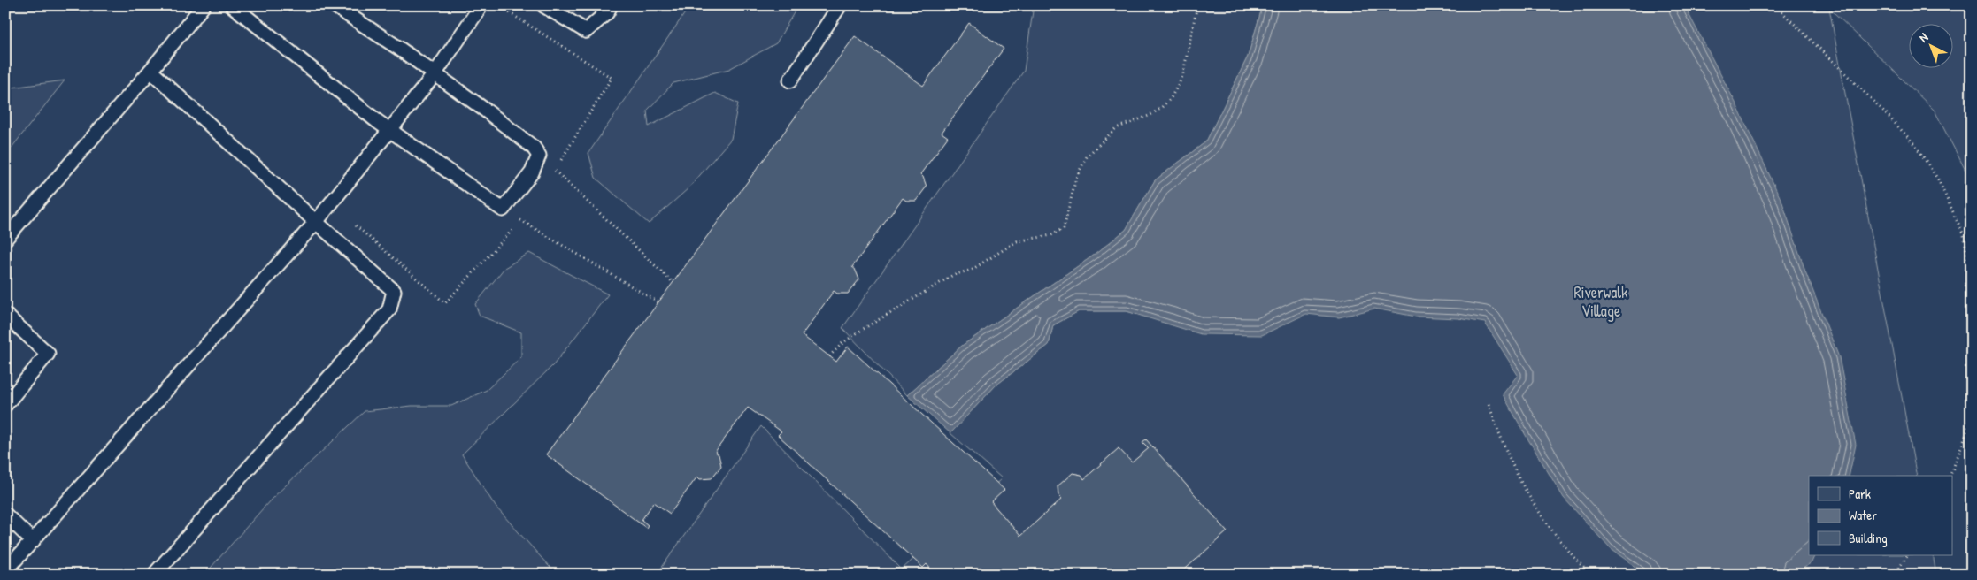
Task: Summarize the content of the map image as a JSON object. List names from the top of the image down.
{
  "parks": ["Riverwalk Village"],
  "legend": ["Park", "Water", "Building"],
  "north": "top left"
}
